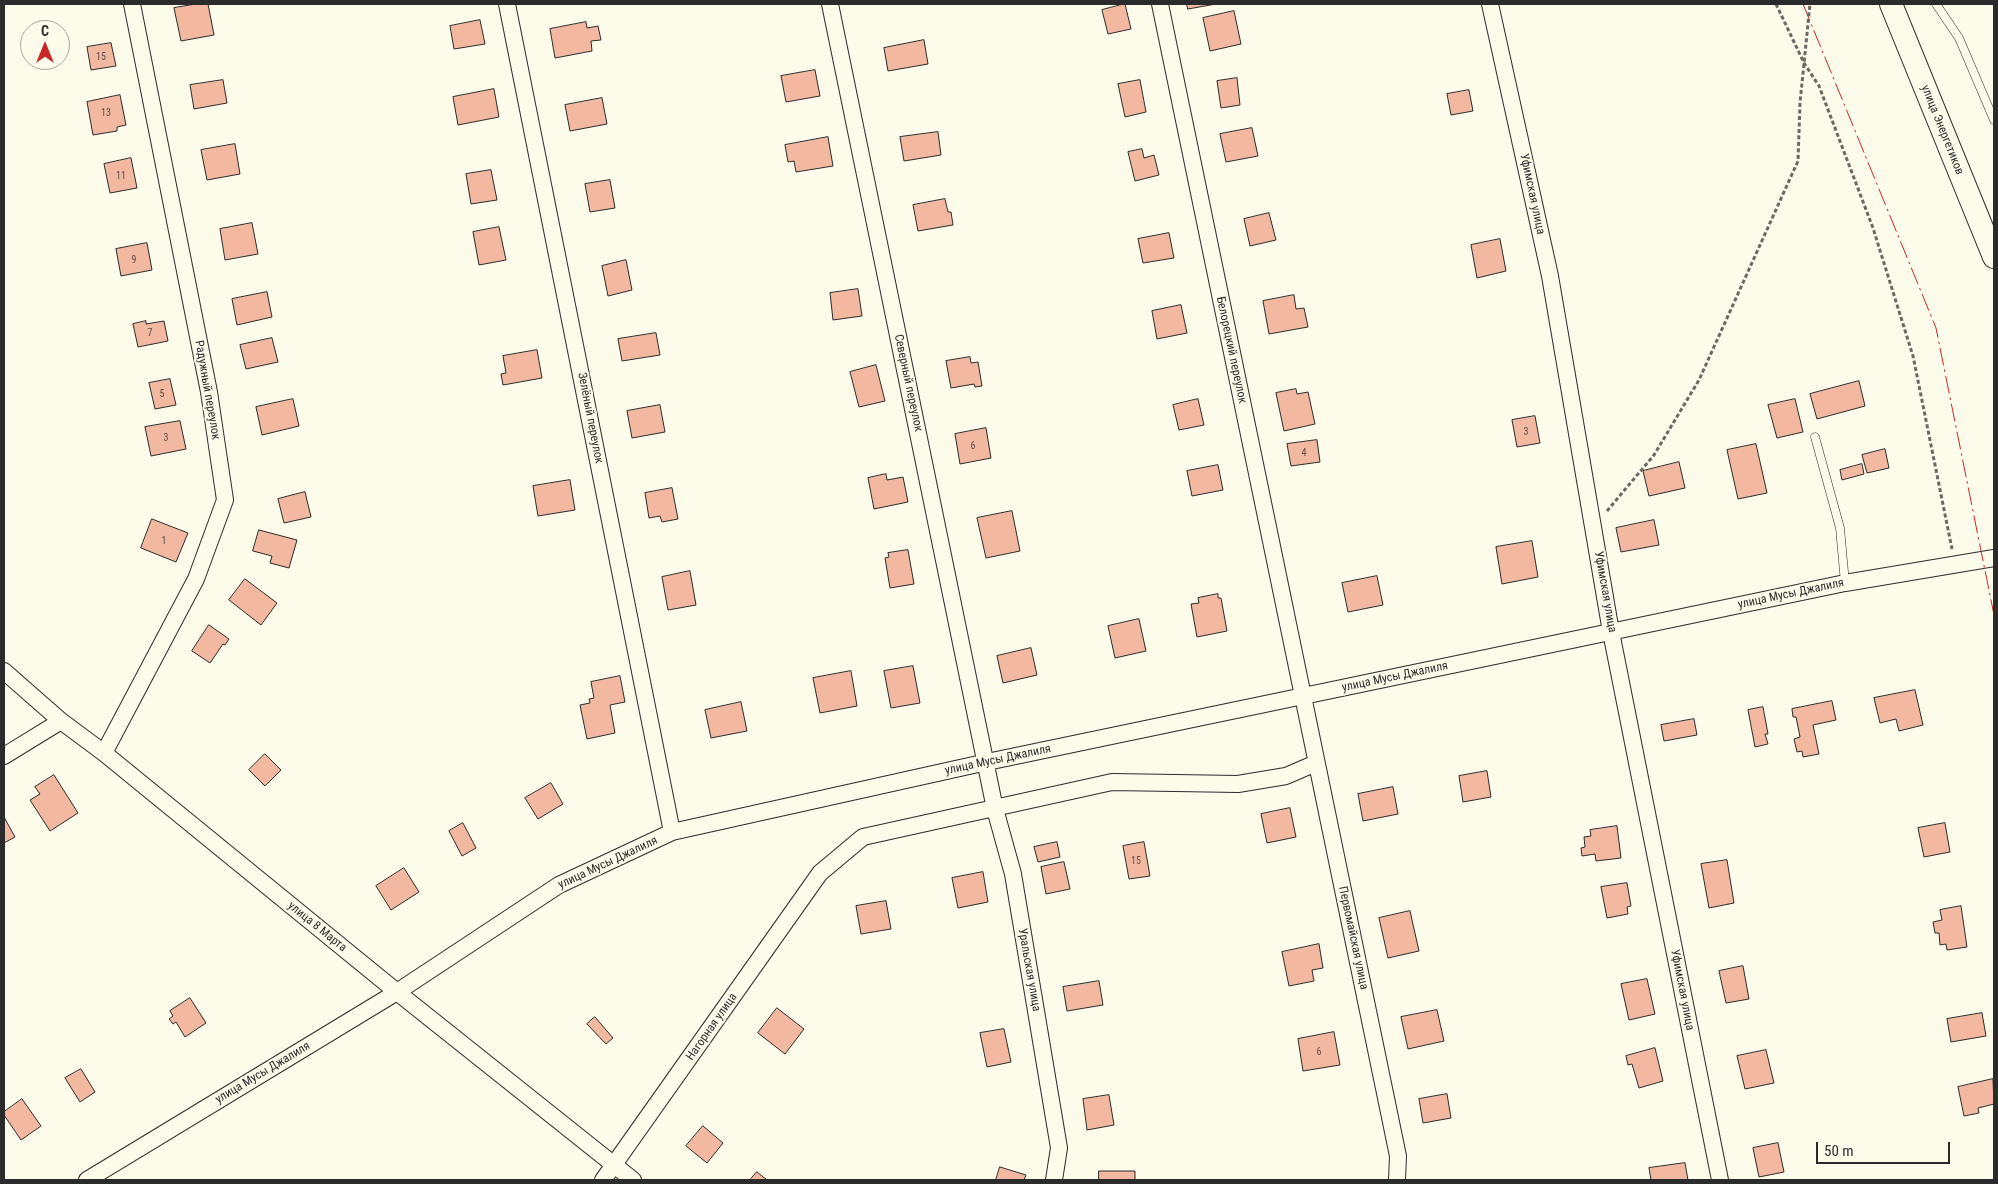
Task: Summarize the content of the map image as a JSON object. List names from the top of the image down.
{
  "streets": {
    "main road": ["улица Энергетиков"],
    "street": [
      "Уфимская улица",
      "Белорецкий переулок",
      "Северный переулок",
      "Радужный переулок",
      "Зелёный переулок",
      "улица Мусы Джалиля",
      "улица 8 Марта",
      "Первомайская улица",
      "Уральская улица",
      "Нагорная улица"
    ]
  },
  "crossings": [
    ["Уфимская улица", "улица Мусы Джалиля"],
    ["Белорецкий переулок", "улица Мусы Джалиля"],
    ["Белорецкий переулок", "Первомайская улица"],
    ["Северный переулок", "улица Мусы Джалиля"],
    ["Северный переулок", "Уральская улица"],
    ["Радужный переулок", "улица 8 Марта"],
    ["Зелёный переулок", "улица Мусы Джалиля"],
    ["улица Мусы Джалиля", "улица 8 Марта"],
    ["улица Мусы Джалиля", "Первомайская улица"],
    ["улица Мусы Джалиля", "Уральская улица"],
    ["улица 8 Марта", "Нагорная улица"],
    ["Первомайская улица", "Нагорная улица"],
    ["Уральская улица", "Нагорная улица"]
  ],
  "house_numbers": [
    "15",
    "13",
    "11",
    "9",
    "7",
    "5",
    "3",
    "3",
    "6",
    "4",
    "1",
    "15",
    "6"
  ],
  "scale_bar": "50 m",
  "north": "top"
}
